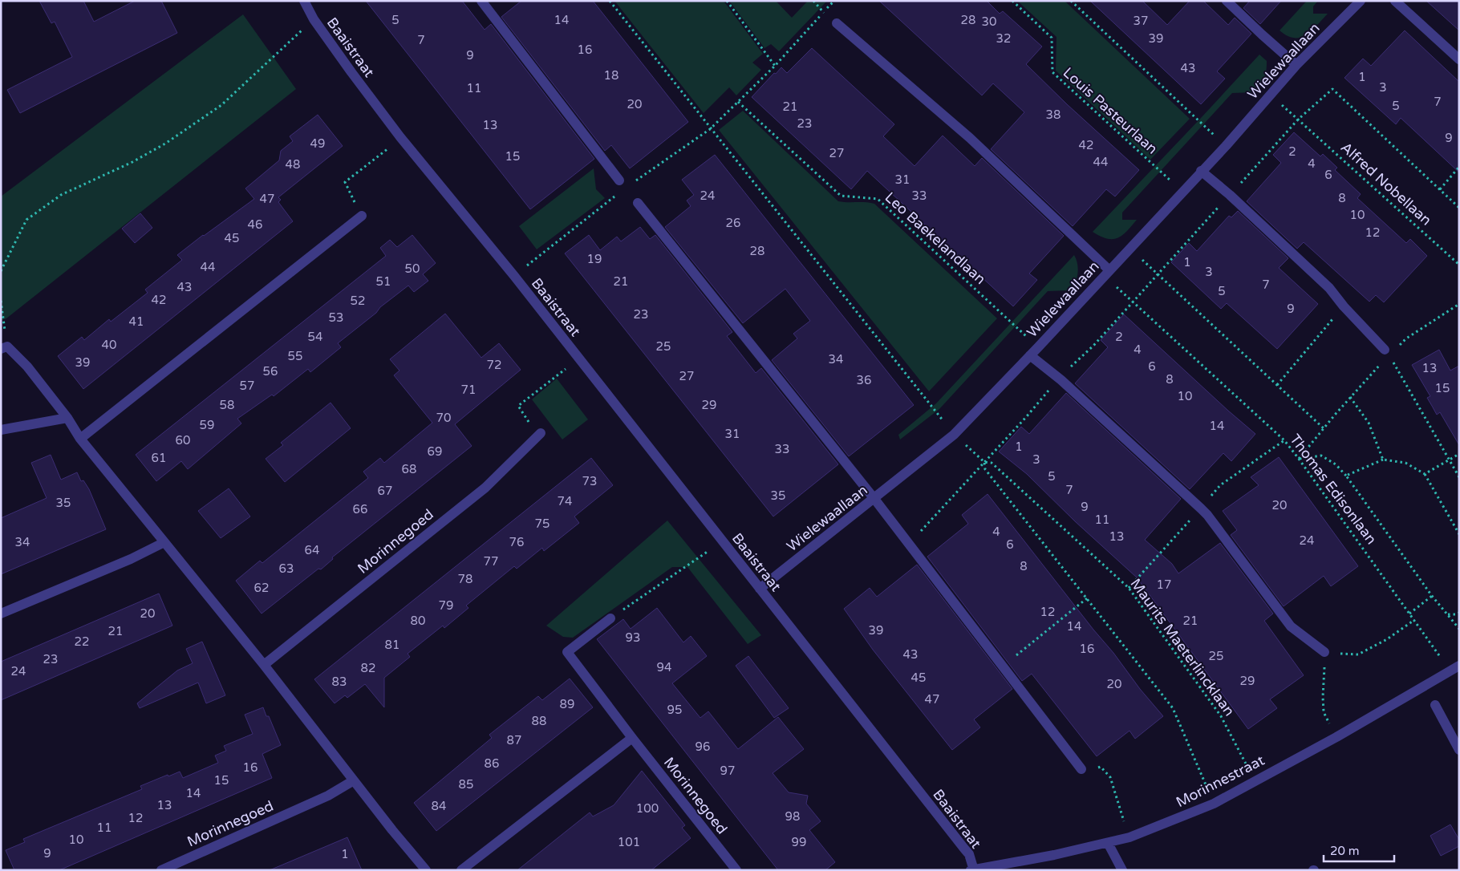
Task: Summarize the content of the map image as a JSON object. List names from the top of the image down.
{
  "streets": {
    "street": [
      "Baaistraat",
      "Wielewaallaan",
      "Morinnegoed",
      "Morinnestraat"
    ],
    "path": [
      "Louis Pasteurlaan",
      "Alfred Nobellaan",
      "Leo Baekelandlaan",
      "Thomas Edisonlaan",
      "Maurits Maeterlincklaan"
    ]
  },
  "crossings": [
    ["Baaistraat", "Wielewaallaan"],
    ["Baaistraat", "Morinnestraat"],
    ["Wielewaallaan", "Louis Pasteurlaan"],
    ["Wielewaallaan", "Alfred Nobellaan"],
    ["Wielewaallaan", "Leo Baekelandlaan"],
    ["Wielewaallaan", "Thomas Edisonlaan"],
    ["Wielewaallaan", "Maurits Maeterlincklaan"],
    ["Thomas Edisonlaan", "Morinnestraat"],
    ["Maurits Maeterlincklaan", "Morinnestraat"]
  ],
  "house_numbers": [
    "5",
    "14",
    "28",
    "37",
    "30",
    "32",
    "39",
    "7",
    "16",
    "9",
    "43",
    "18",
    "1",
    "3",
    "11",
    "7",
    "20",
    "5",
    "21",
    "38",
    "23",
    "13",
    "9",
    "49",
    "42",
    "2",
    "27",
    "15",
    "44",
    "4",
    "48",
    "6",
    "31",
    "24",
    "33",
    "8",
    "47",
    "10",
    "26",
    "46",
    "12",
    "45",
    "28",
    "19",
    "1",
    "44",
    "50",
    "3",
    "51",
    "21",
    "7",
    "43",
    "5",
    "42",
    "52",
    "9",
    "23",
    "53",
    "41",
    "54",
    "2",
    "40",
    "25",
    "4",
    "55",
    "34",
    "39",
    "72",
    "6",
    "13",
    "56",
    "27",
    "8",
    "36",
    "57",
    "15",
    "71",
    "10",
    "58",
    "29",
    "70",
    "59",
    "14",
    "31",
    "60",
    "1",
    "33",
    "69",
    "61",
    "3",
    "68",
    "5",
    "73",
    "7",
    "67",
    "35",
    "74",
    "35",
    "20",
    "9",
    "66",
    "11",
    "75",
    "4",
    "13",
    "24",
    "34",
    "76",
    "6",
    "64",
    "77",
    "8",
    "63",
    "78",
    "17",
    "62",
    "79",
    "12",
    "20",
    "80",
    "21",
    "14",
    "39",
    "21",
    "93",
    "22",
    "81",
    "16",
    "43",
    "25",
    "23",
    "94",
    "82",
    "24",
    "45",
    "29",
    "83",
    "20",
    "47",
    "89",
    "95",
    "88",
    "87",
    "96",
    "86",
    "16",
    "97",
    "15",
    "85",
    "14",
    "13",
    "84",
    "100",
    "98",
    "12",
    "11",
    "10",
    "101",
    "99",
    "9",
    "1"
  ],
  "scale_bar": "20 m"
}
